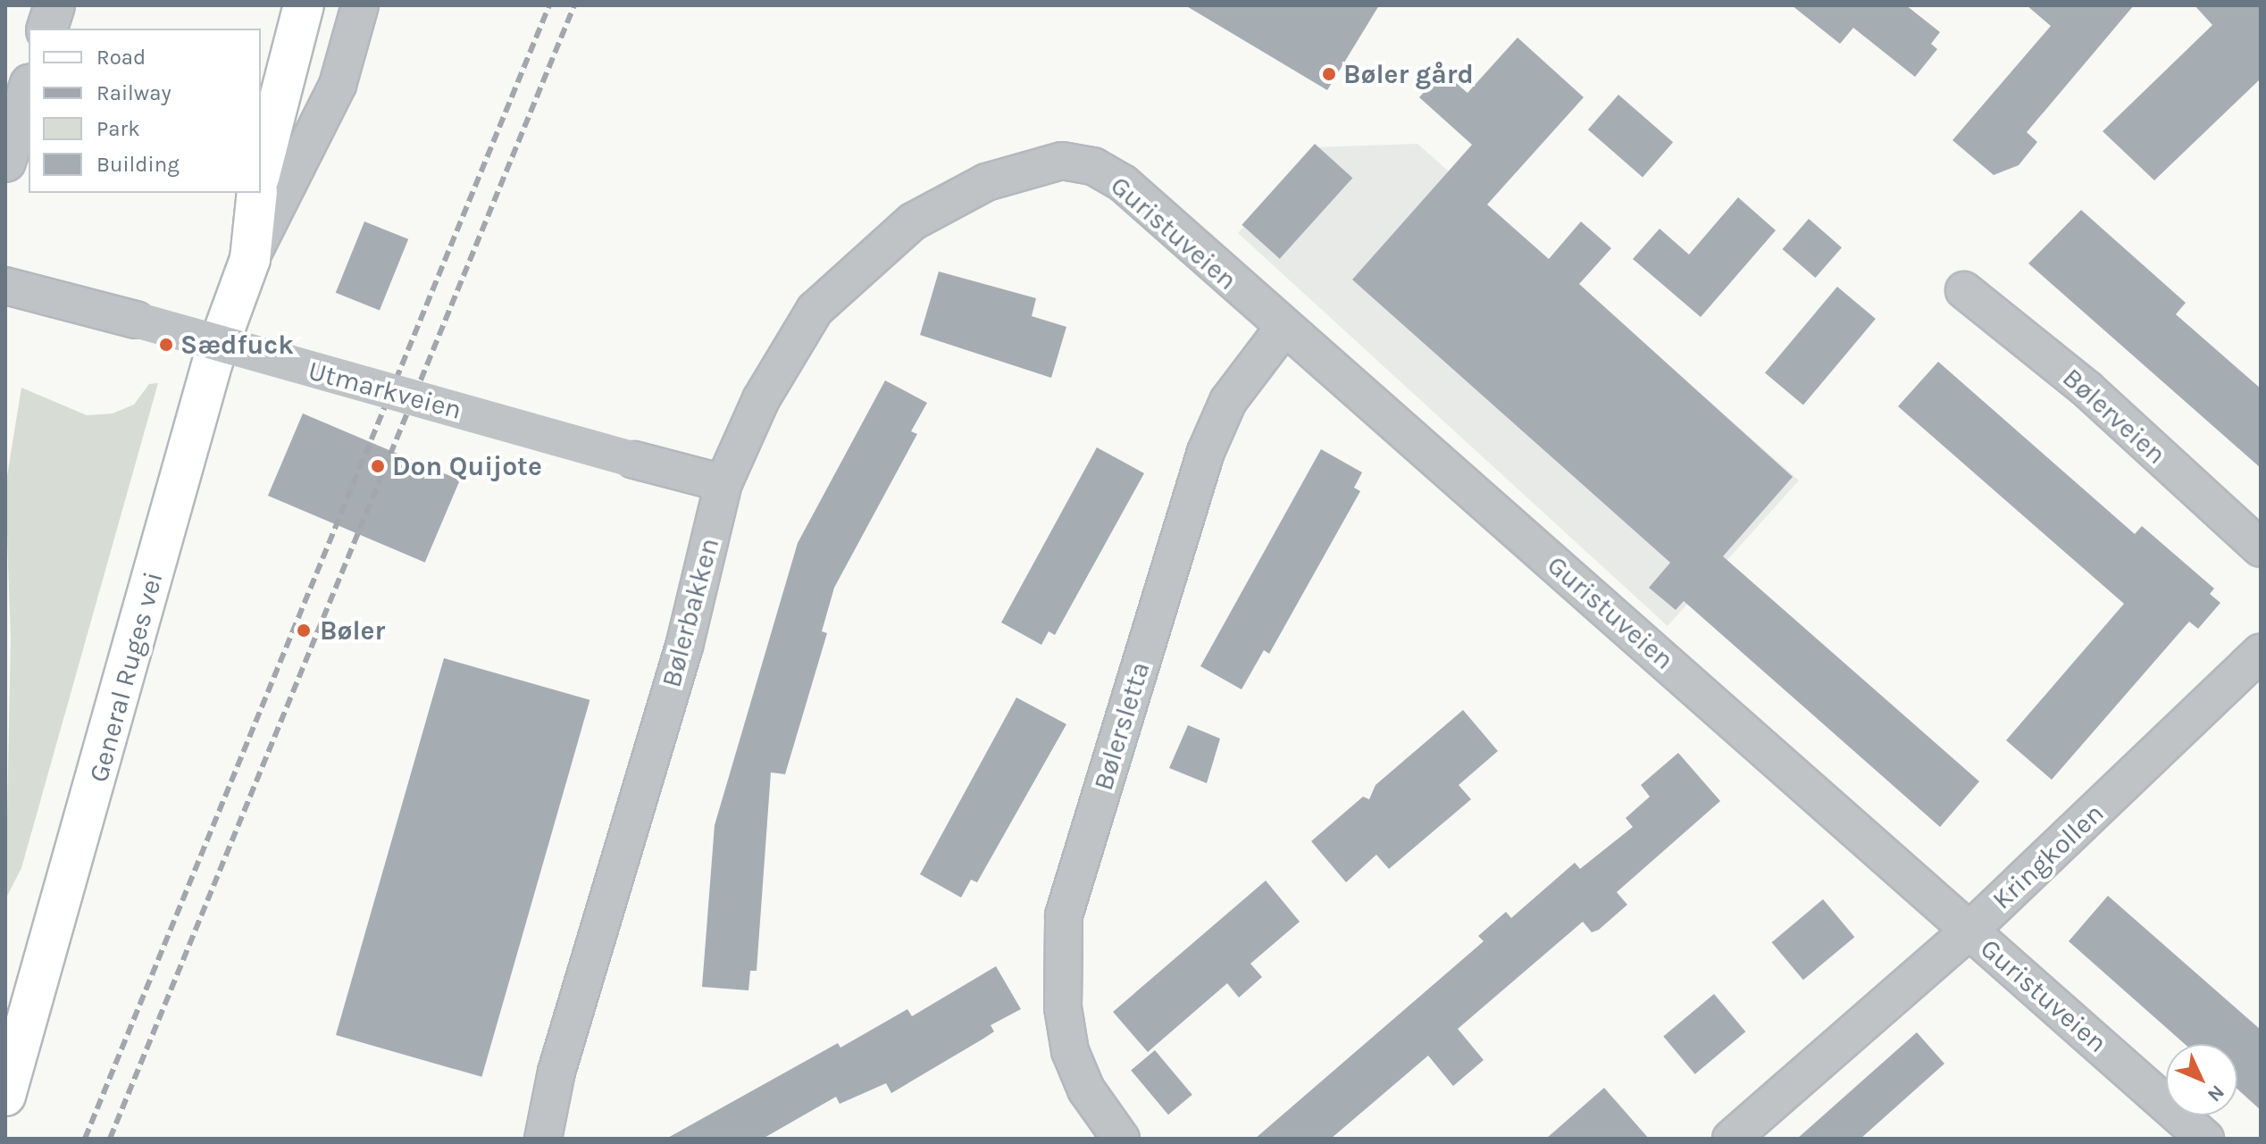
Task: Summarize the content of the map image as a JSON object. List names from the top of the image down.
{
  "streets": {
    "main road": ["General Ruges vei"],
    "street": [
      "Guristuveien",
      "Utmarkveien",
      "Bølerveien",
      "Bølerbakken",
      "Bølersletta",
      "Kringkollen"
    ]
  },
  "crossings": [
    ["Guristuveien", "Bølerbakken"],
    ["Guristuveien", "Bølersletta"],
    ["Guristuveien", "Kringkollen"],
    ["Utmarkveien", "Bølerbakken"]
  ],
  "places": [
    "Bøler gård",
    "Sædfuck",
    "Don Quijote",
    "Bøler"
  ],
  "legend": [
    "Road",
    "Railway",
    "Park",
    "Building"
  ],
  "north": "bottom right"
}
